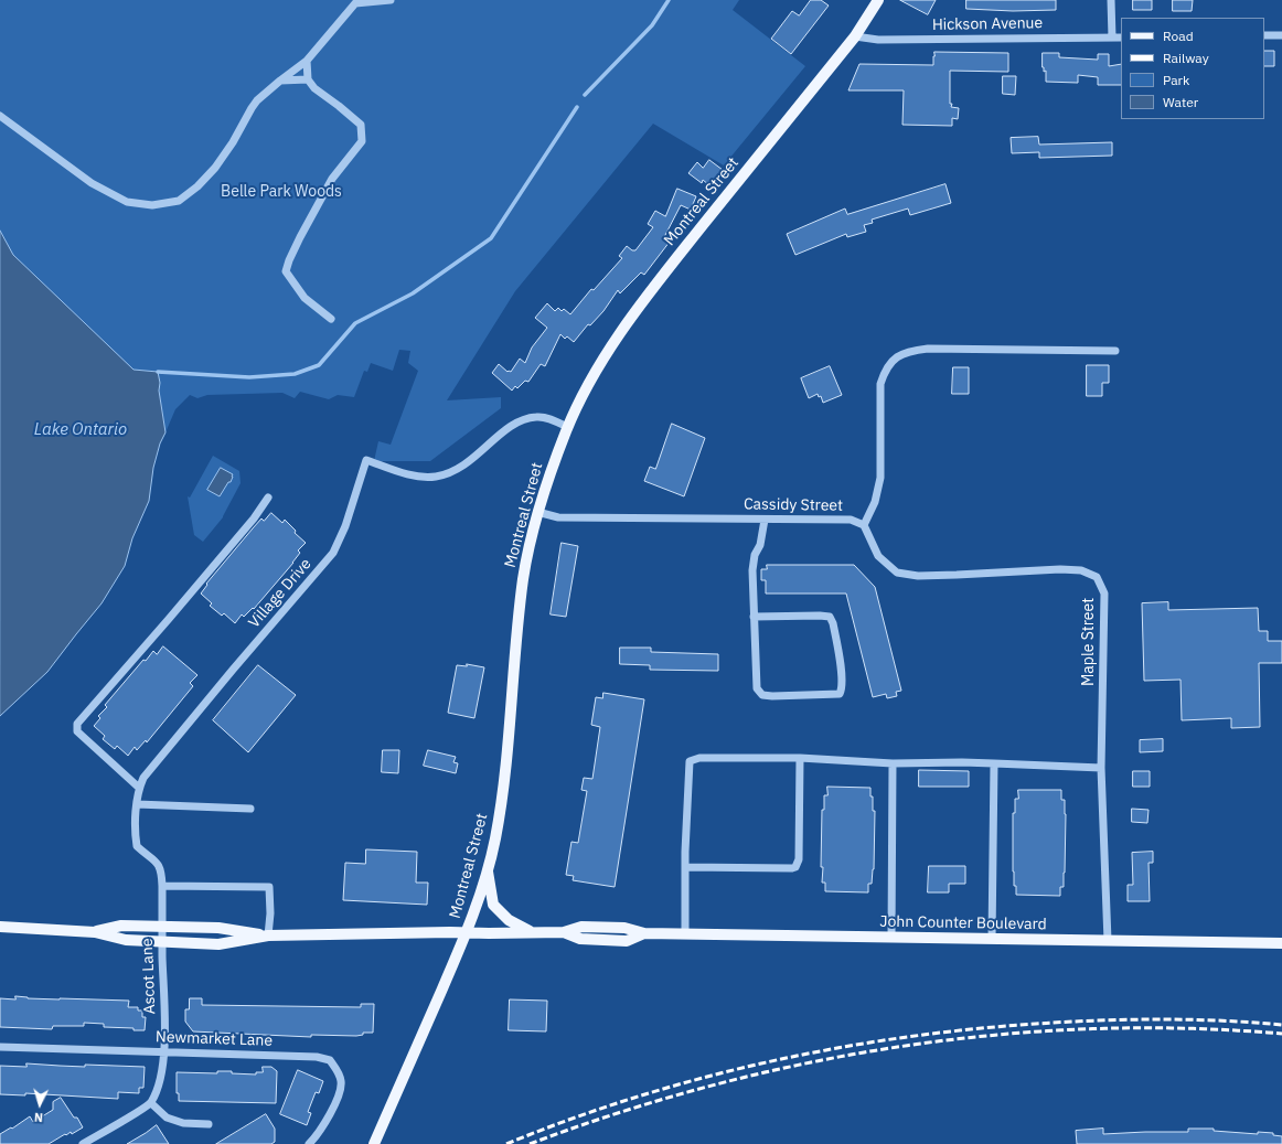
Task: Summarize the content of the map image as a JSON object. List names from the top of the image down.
{
  "streets": {
    "main road": ["Montreal Street", "John Counter Boulevard"],
    "street": [
      "Hickson Avenue",
      "Cassidy Street",
      "Village Drive",
      "Maple Street",
      "Ascot Lane",
      "Newmarket Lane"
    ]
  },
  "crossings": [
    ["Hickson Avenue", "Montreal Street"],
    ["Montreal Street", "Cassidy Street"],
    ["Montreal Street", "Village Drive"],
    ["Montreal Street", "John Counter Boulevard"],
    ["Cassidy Street", "Maple Street"],
    ["Village Drive", "John Counter Boulevard"],
    ["Village Drive", "Ascot Lane"],
    ["Maple Street", "John Counter Boulevard"],
    ["John Counter Boulevard", "Ascot Lane"],
    ["Ascot Lane", "Newmarket Lane"]
  ],
  "water": ["Lake Ontario"],
  "parks": ["Belle Park Woods"],
  "legend": [
    "Road",
    "Railway",
    "Park",
    "Water"
  ],
  "north": "bottom"
}
